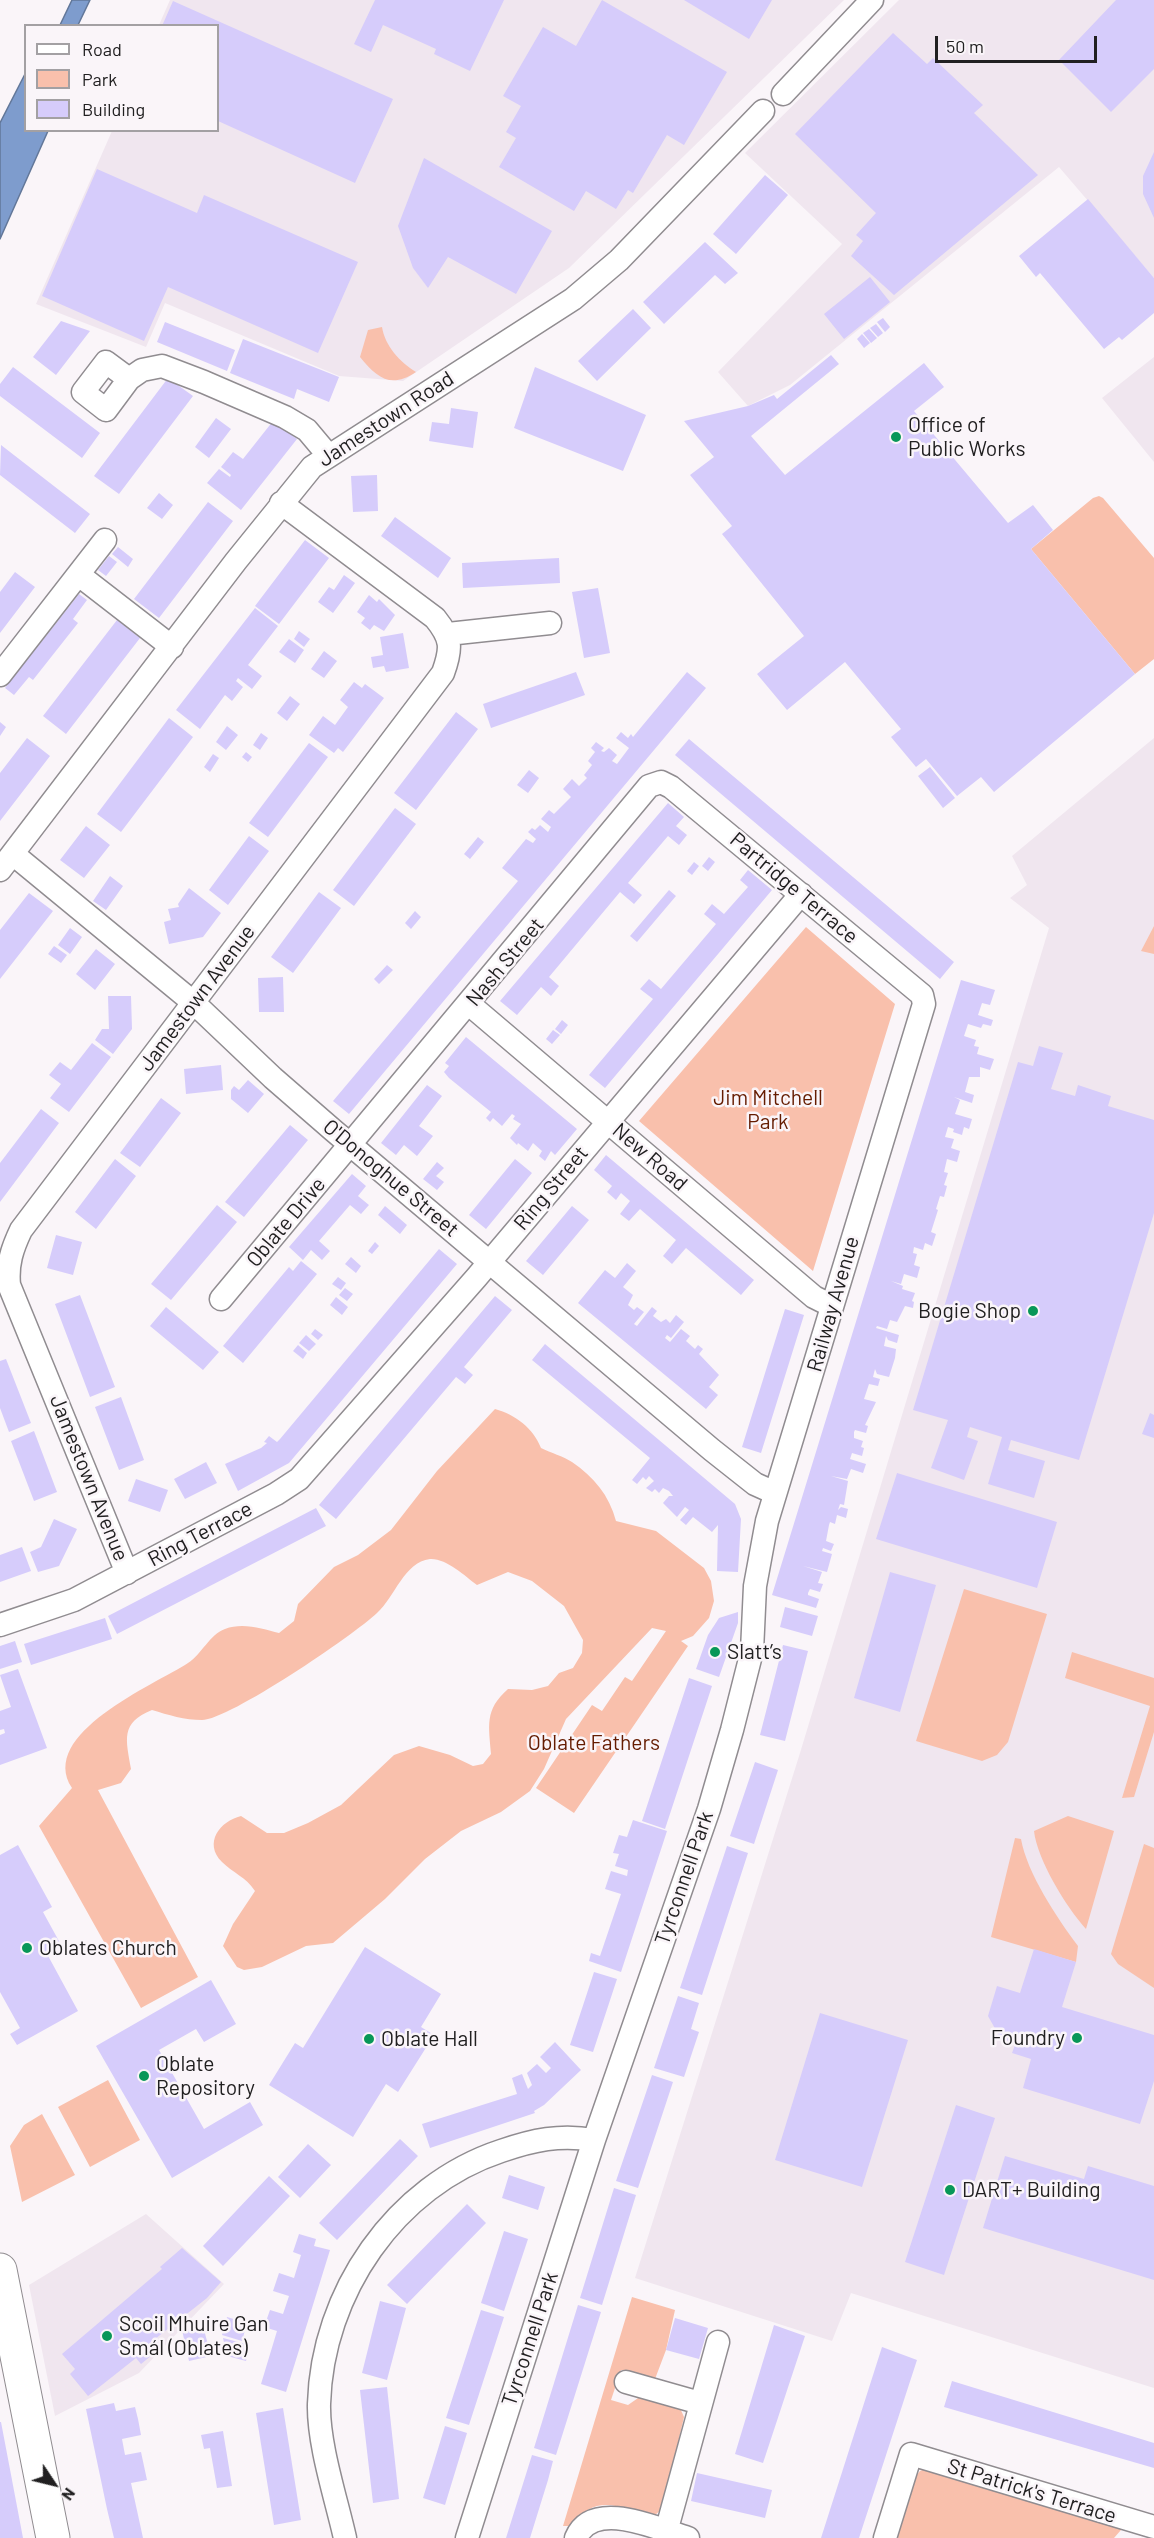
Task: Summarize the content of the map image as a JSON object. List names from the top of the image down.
{
  "streets": {
    "street": [
      "Jamestown Road",
      "Partridge Terrace",
      "Nash Street",
      "Jamestown Avenue",
      "New Road",
      "O'Donoghue Street",
      "Ring Street",
      "Oblate Drive",
      "Railway Avenue",
      "Ring Terrace",
      "Tyrconnell Park",
      "St Patrick's Terrace"
    ]
  },
  "crossings": [
    ["Jamestown Road", "O'Donoghue Street"],
    ["Partridge Terrace", "Nash Street"],
    ["Partridge Terrace", "Ring Street"],
    ["Partridge Terrace", "Railway Avenue"],
    ["Nash Street", "New Road"],
    ["Nash Street", "O'Donoghue Street"],
    ["Nash Street", "Oblate Drive"],
    ["Jamestown Avenue", "O'Donoghue Street"],
    ["Jamestown Avenue", "Ring Terrace"],
    ["New Road", "Ring Street"],
    ["New Road", "Railway Avenue"],
    ["O'Donoghue Street", "Ring Street"],
    ["O'Donoghue Street", "Oblate Drive"],
    ["O'Donoghue Street", "Railway Avenue"],
    ["Ring Street", "Ring Terrace"],
    ["Railway Avenue", "Tyrconnell Park"]
  ],
  "parks": ["Jim Mitchell Park", "Oblate Fathers"],
  "places": [
    "Office of Public Works",
    "Bogie Shop",
    "Slatt’s",
    "Oblates Church",
    "Foundry",
    "Oblate Hall",
    "Oblate Repository",
    "DART+ Building",
    "Scoil Mhuire Gan Smál (Oblates)"
  ],
  "legend": ["Road", "Park", "Building"],
  "scale_bar": "50 m",
  "north": "bottom right"
}
